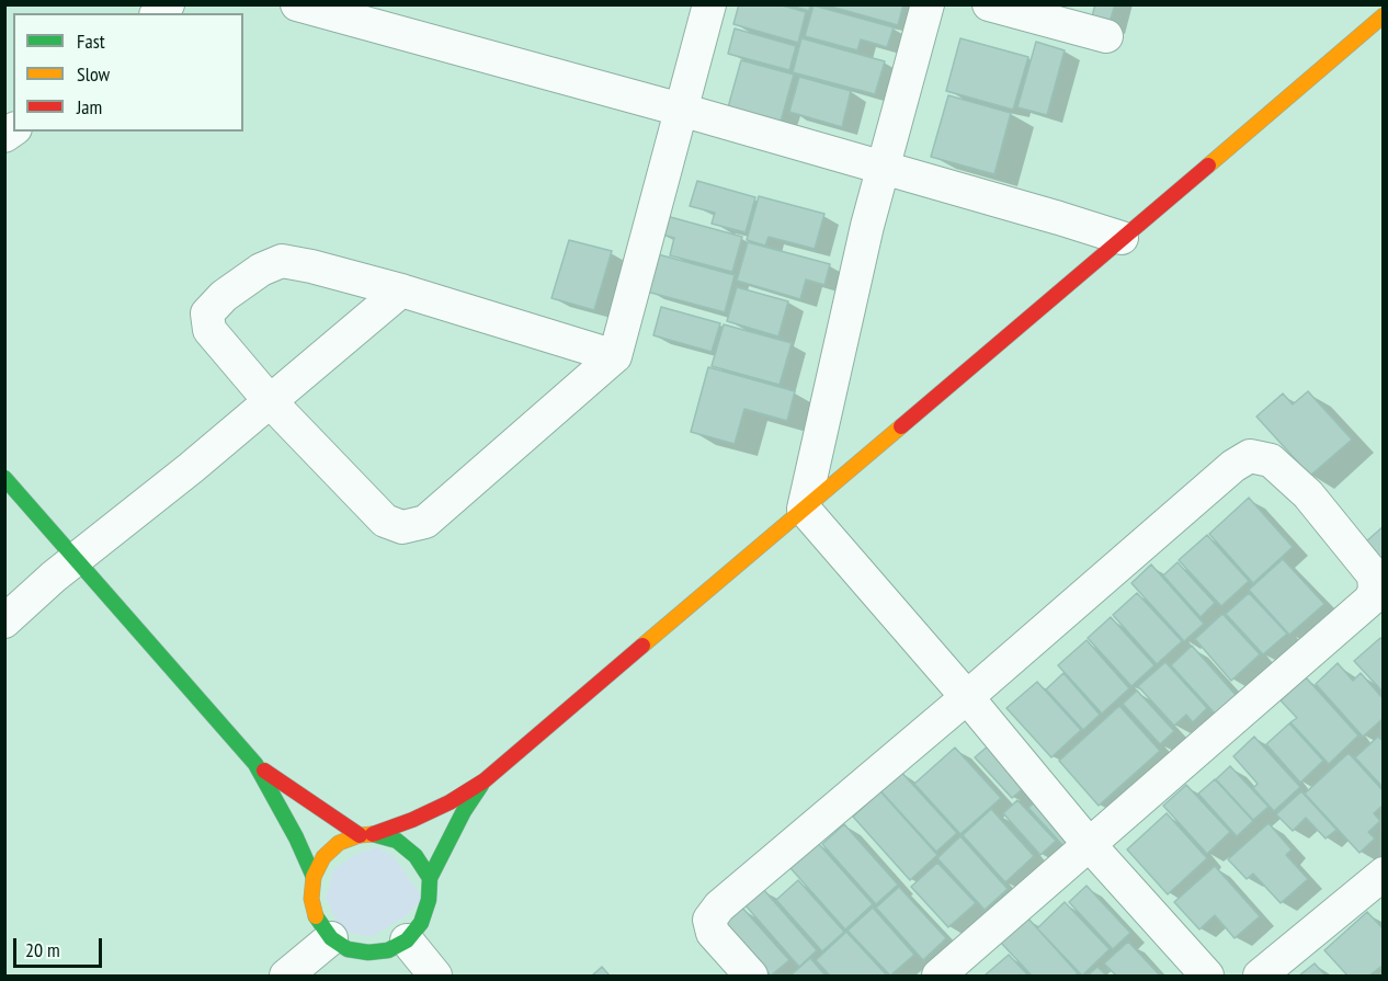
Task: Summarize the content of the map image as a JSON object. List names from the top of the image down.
{
  "legend": ["Fast", "Slow", "Jam"],
  "scale_bar": "20 m"
}
